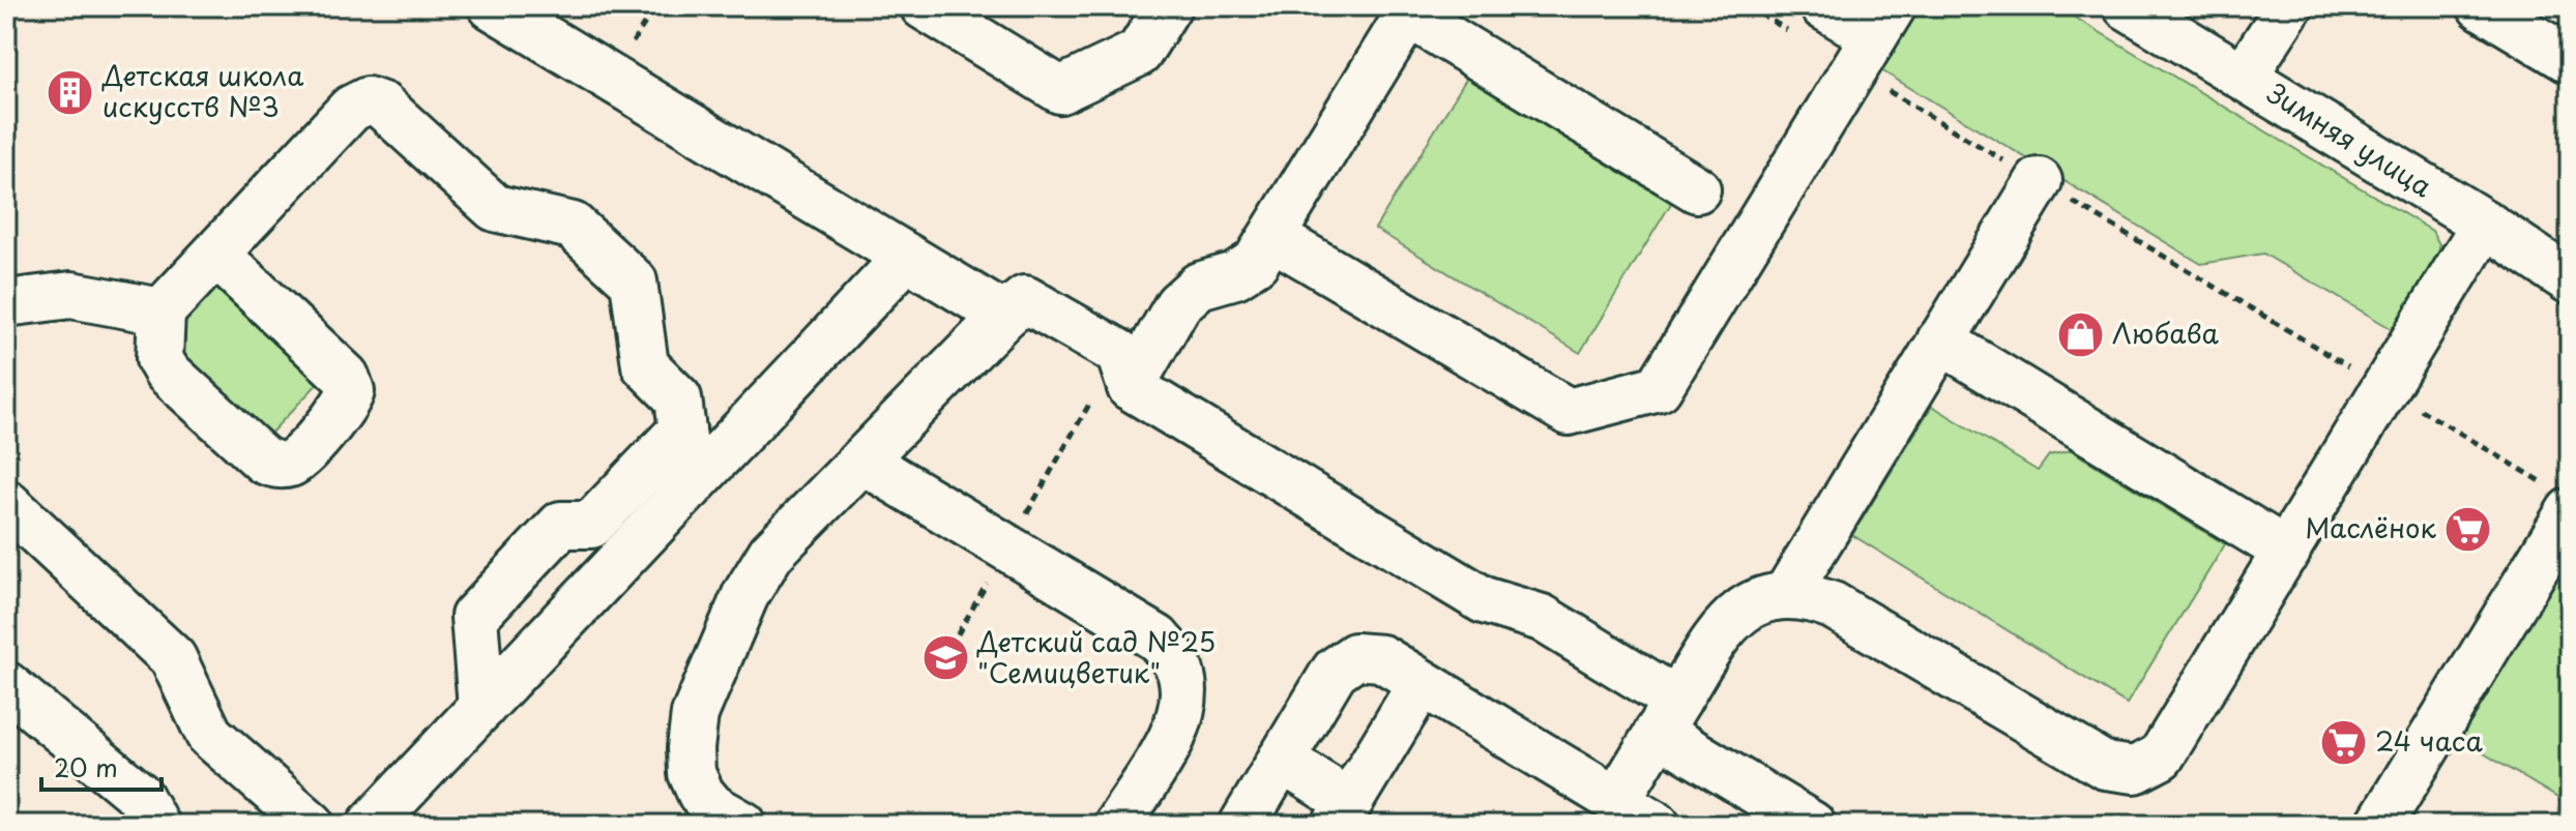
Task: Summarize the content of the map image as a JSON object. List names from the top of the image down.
{
  "streets": {
    "street": ["Зимняя улица"]
  },
  "places": {
    "building": ["Детская школа искусств №3"],
    "shop": ["Любава"],
    "supermarket": ["Маслёнок", "24 часа"],
    "school or university": ["Детский сад №25 \"Семицветик\""]
  },
  "scale_bar": "20 m"
}
